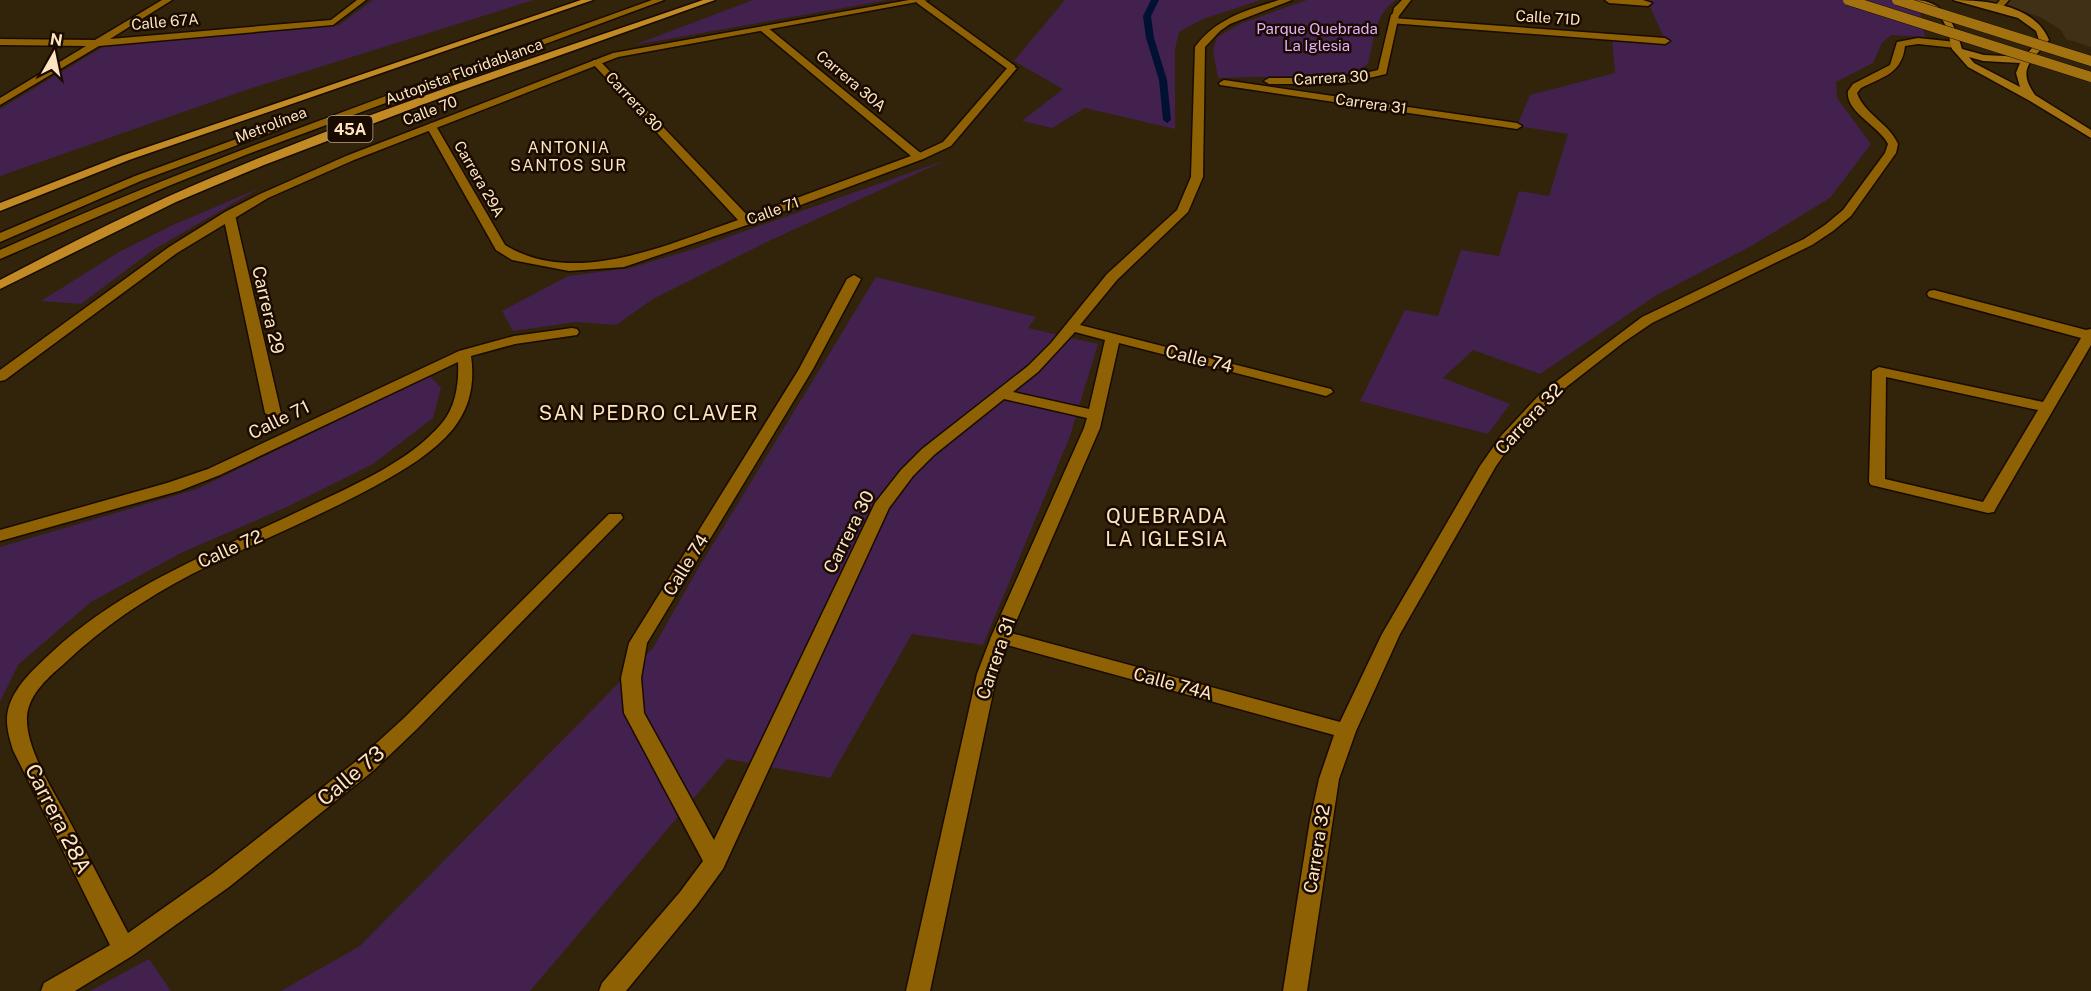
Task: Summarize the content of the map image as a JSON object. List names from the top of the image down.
{
  "streets": {
    "highway": ["Autopista Floridablanca", "45A"],
    "street": [
      "Calle 71D",
      "Calle 67A",
      "Carrera 30",
      "Carrera 30A",
      "Carrera 31",
      "Calle 70",
      "Metrolínea",
      "Carrera 29A",
      "Calle 71",
      "Carrera 29",
      "Calle 74",
      "Carrera 32",
      "Calle 72",
      "Calle 74A",
      "Calle 73",
      "Carrera 28A"
    ]
  },
  "crossings": [
    ["Calle 71D", "Carrera 30"],
    ["Carrera 30", "Carrera 31"],
    ["Carrera 30", "Calle 70"],
    ["Carrera 30", "Calle 71"],
    ["Carrera 30", "Calle 74"],
    ["Carrera 30A", "Calle 70"],
    ["Carrera 30A", "Calle 71"],
    ["Carrera 31", "Calle 74"],
    ["Carrera 31", "Calle 74A"],
    ["Calle 70", "Carrera 29A"],
    ["Calle 70", "Calle 71"],
    ["Calle 70", "Carrera 29"],
    ["Carrera 29A", "Calle 71"],
    ["Calle 71", "Calle 72"],
    ["Carrera 32", "Calle 74A"],
    ["Calle 72", "Carrera 28A"],
    ["Calle 73", "Carrera 28A"]
  ],
  "districts": ["ANTONIA SANTOS SUR", "SAN PEDRO CLAVER", "QUEBRADA LA IGLESIA"],
  "parks": ["Parque Quebrada La Iglesia"],
  "north": "top"
}
